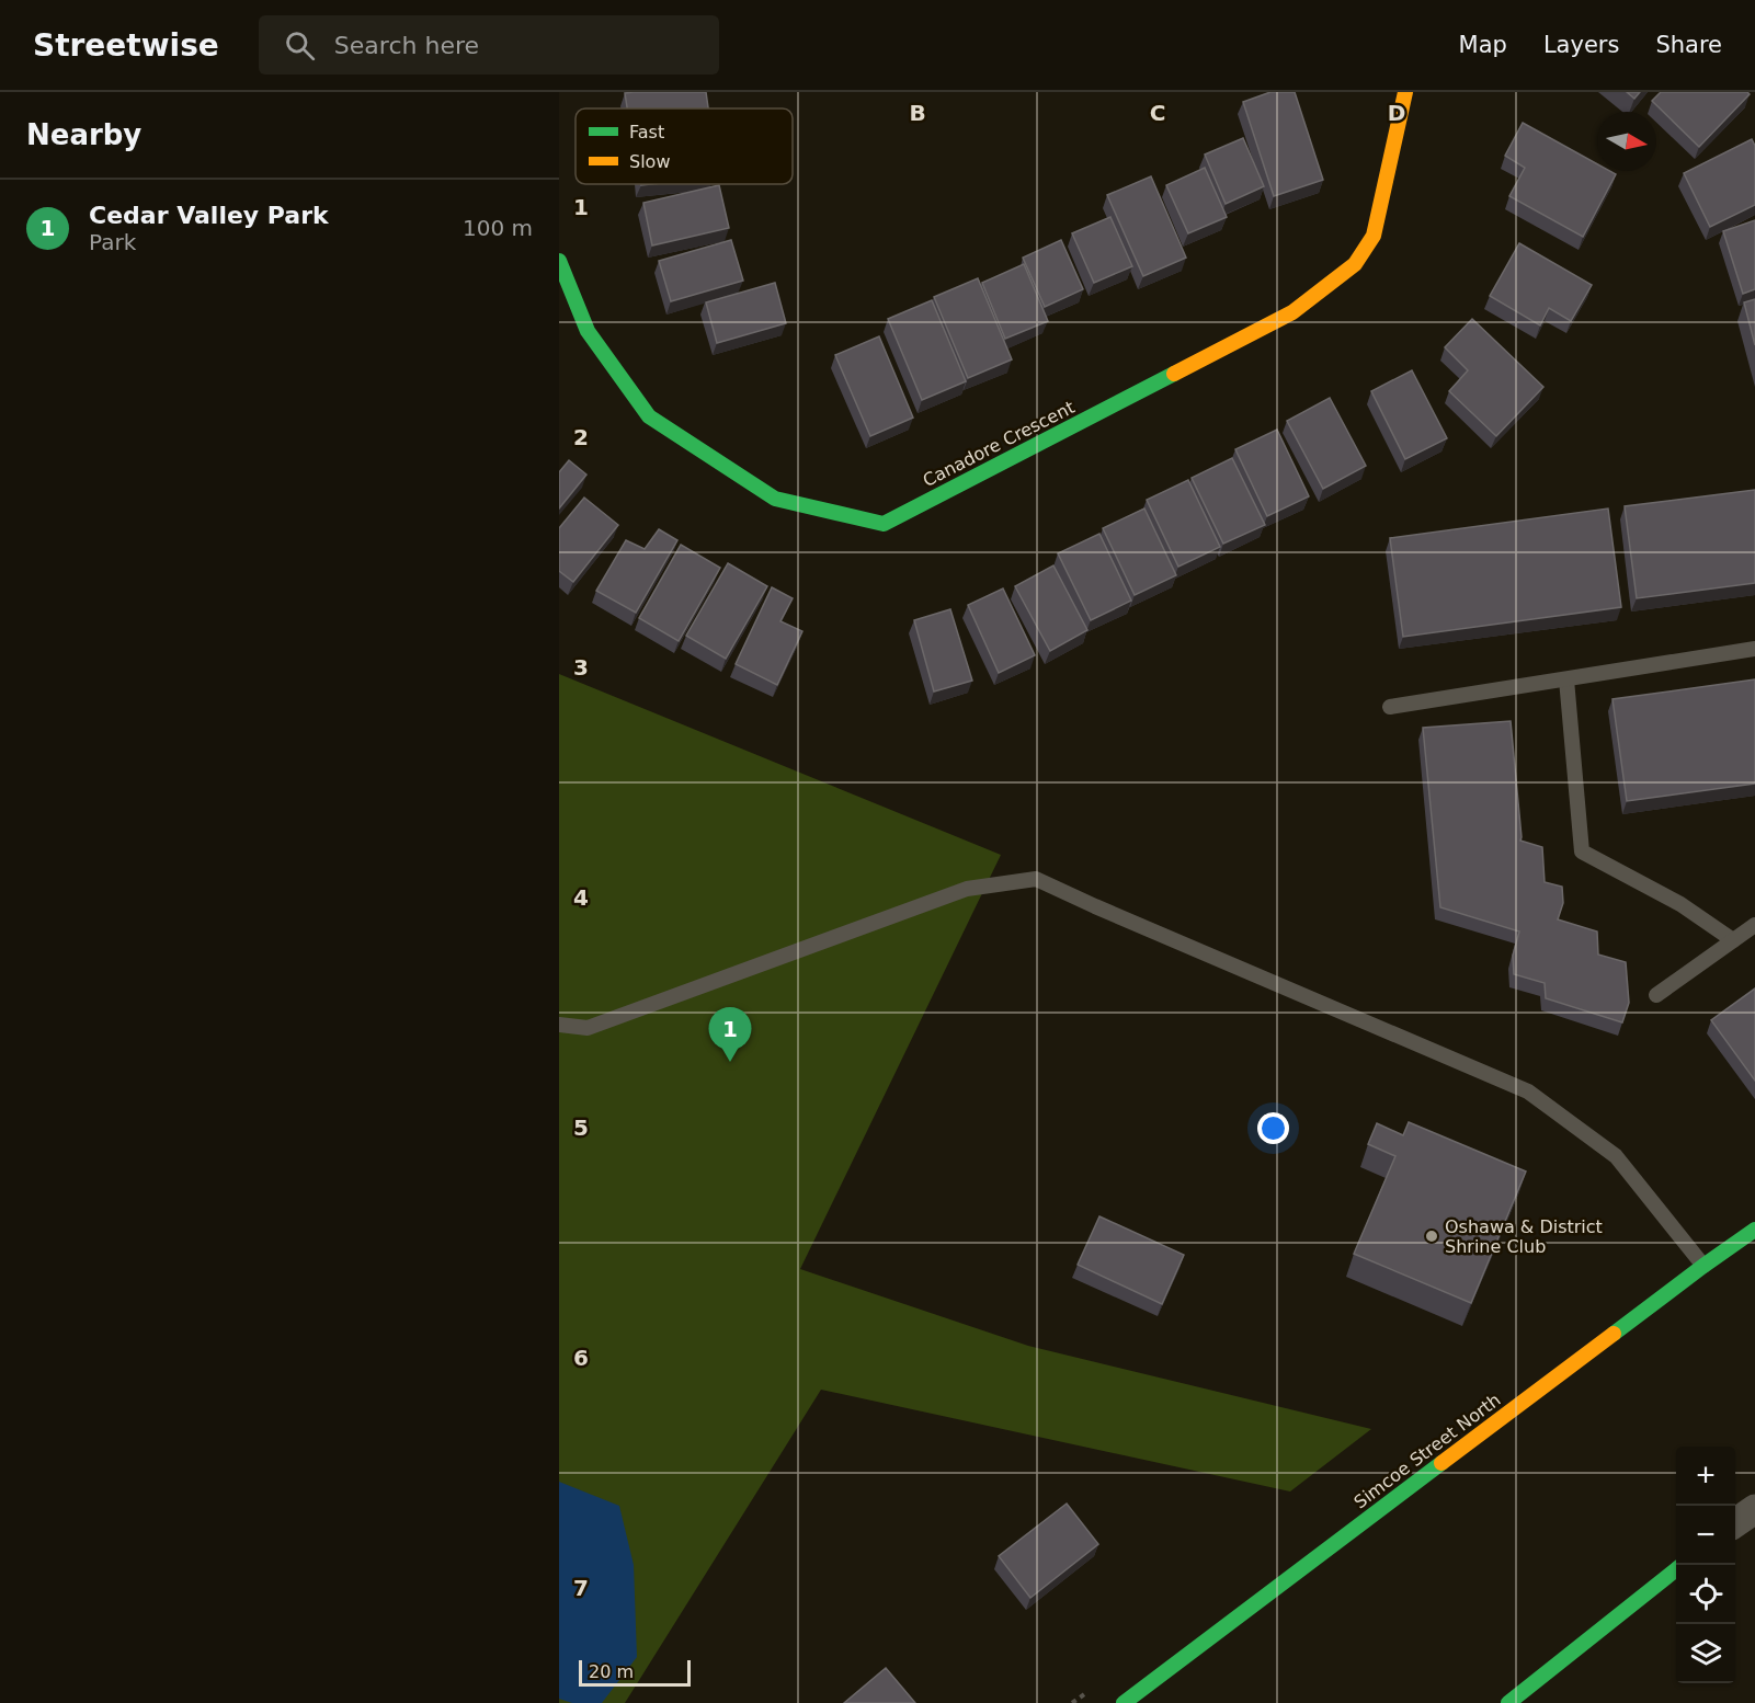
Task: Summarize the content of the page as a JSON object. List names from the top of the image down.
{
  "streets": {
    "street": ["Canadore Crescent", "Simcoe Street North"]
  },
  "places": ["Oshawa & District Shrine Club"],
  "legend": ["Fast", "Slow"],
  "scale_bar": "20 m",
  "north": "right",
  "page": {
    "header": "Streetwise",
    "search": "Search here",
    "nav": ["Map", "Layers", "Share"],
    "heading": "Nearby",
    "list": [
      {
        "mark": "1",
        "name": "Cedar Valley Park",
        "note": "Park",
        "value": "100 m"
      }
    ],
    "pins": "1",
    "map_buttons": ["+", "−"],
    "scale": "20 m"
  },
  "grid": {
    "columns": ["B", "C", "D"],
    "rows": [
      "1",
      "2",
      "3",
      "4",
      "5",
      "6",
      "7"
    ]
  }
}
